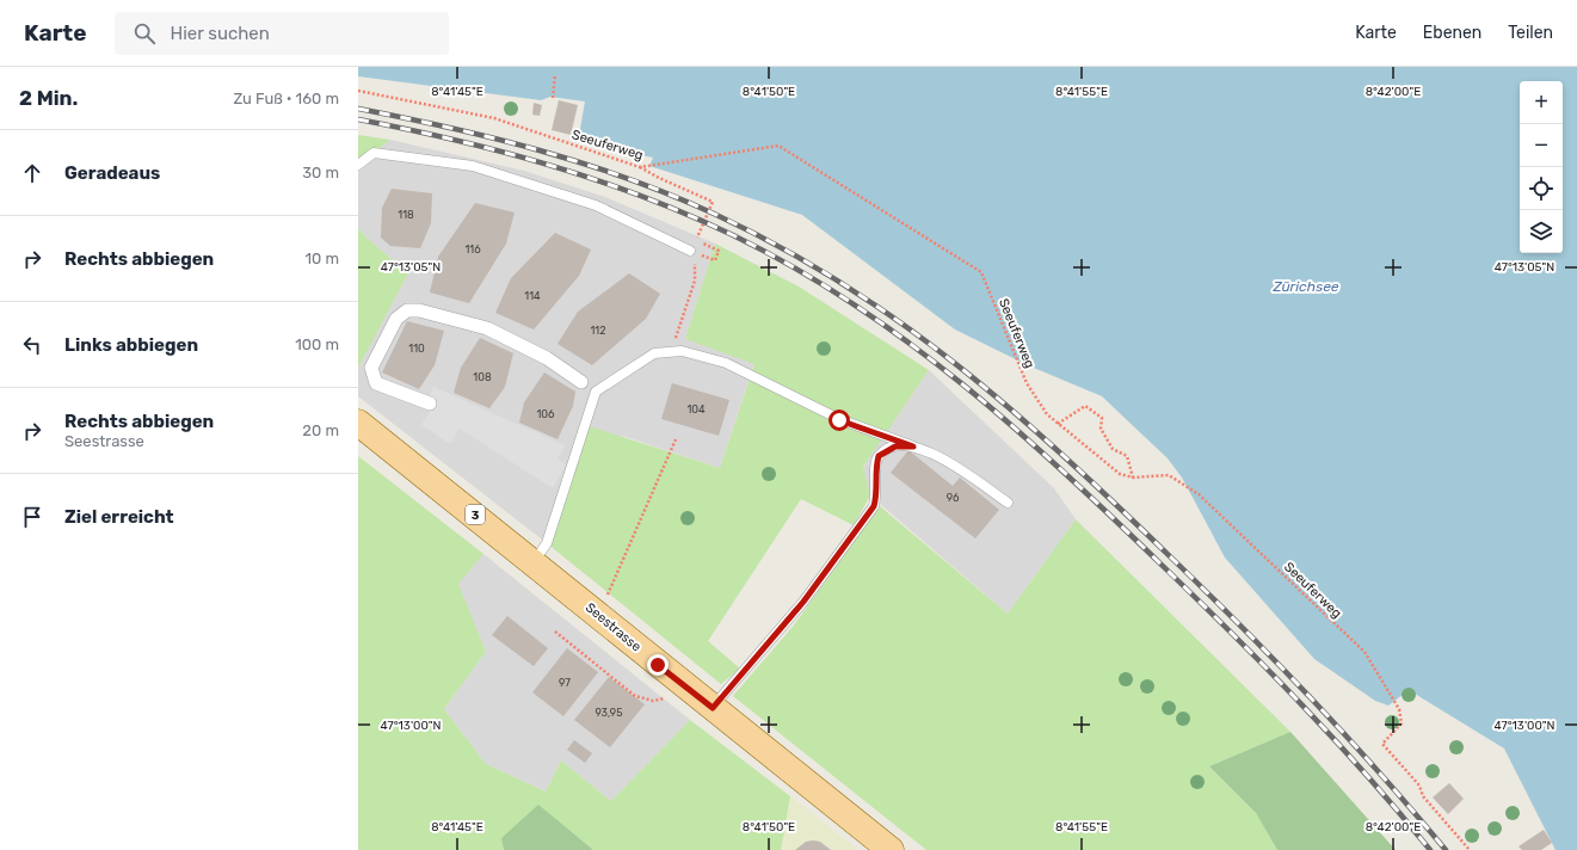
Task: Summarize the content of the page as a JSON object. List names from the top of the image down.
{
  "streets": {
    "main road": ["3", "Seestrasse"],
    "path": ["Seeuferweg"]
  },
  "water": ["Zürichsee"],
  "house_numbers": [
    "118",
    "116",
    "114",
    "112",
    "110",
    "108",
    "104",
    "106",
    "96",
    "97",
    "93,95"
  ],
  "page": {
    "header": "Karte",
    "search": "Hier suchen",
    "nav": ["Karte", "Ebenen", "Teilen"],
    "heading": ["2 Min.", "Zu Fuß · 160 m"],
    "map_buttons": ["+", "−"],
    "list": [
      ["Geradeaus", "30 m"],
      ["Rechts abbiegen", "10 m"],
      ["Links abbiegen", "100 m"],
      ["Rechts abbiegen", "Seestrasse", "20 m"],
      "Ziel erreicht"
    ]
  },
  "coordinates": [
    "8°41'45\"E",
    "8°41'50\"E",
    "8°41'55\"E",
    "8°42'00\"E",
    "47°13'05\"N",
    "47°13'00\"N"
  ]
}
